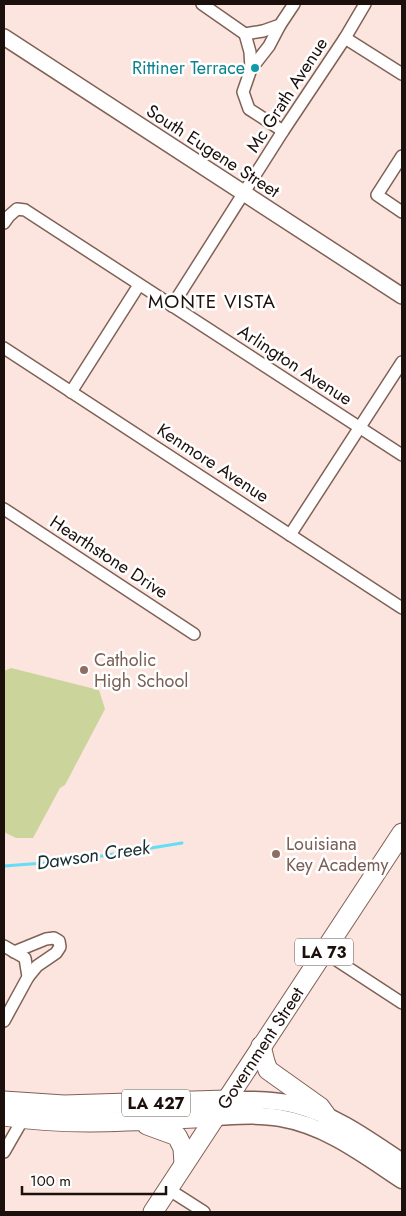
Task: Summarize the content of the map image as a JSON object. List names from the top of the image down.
{
  "streets": {
    "main road": ["LA 73", "Government Street", "LA 427"],
    "street": [
      "Mc Grath Avenue",
      "South Eugene Street",
      "Arlington Avenue",
      "Kenmore Avenue",
      "Hearthstone Drive"
    ]
  },
  "crossings": [
    ["Mc Grath Avenue", "South Eugene Street"],
    ["Mc Grath Avenue", "Arlington Avenue"],
    ["Government Street", "LA 427"]
  ],
  "districts": ["MONTE VISTA"],
  "water": ["Dawson Creek"],
  "places": ["Rittiner Terrace", "Catholic High School", "Louisiana Key Academy"],
  "scale_bar": "100 m"
}
